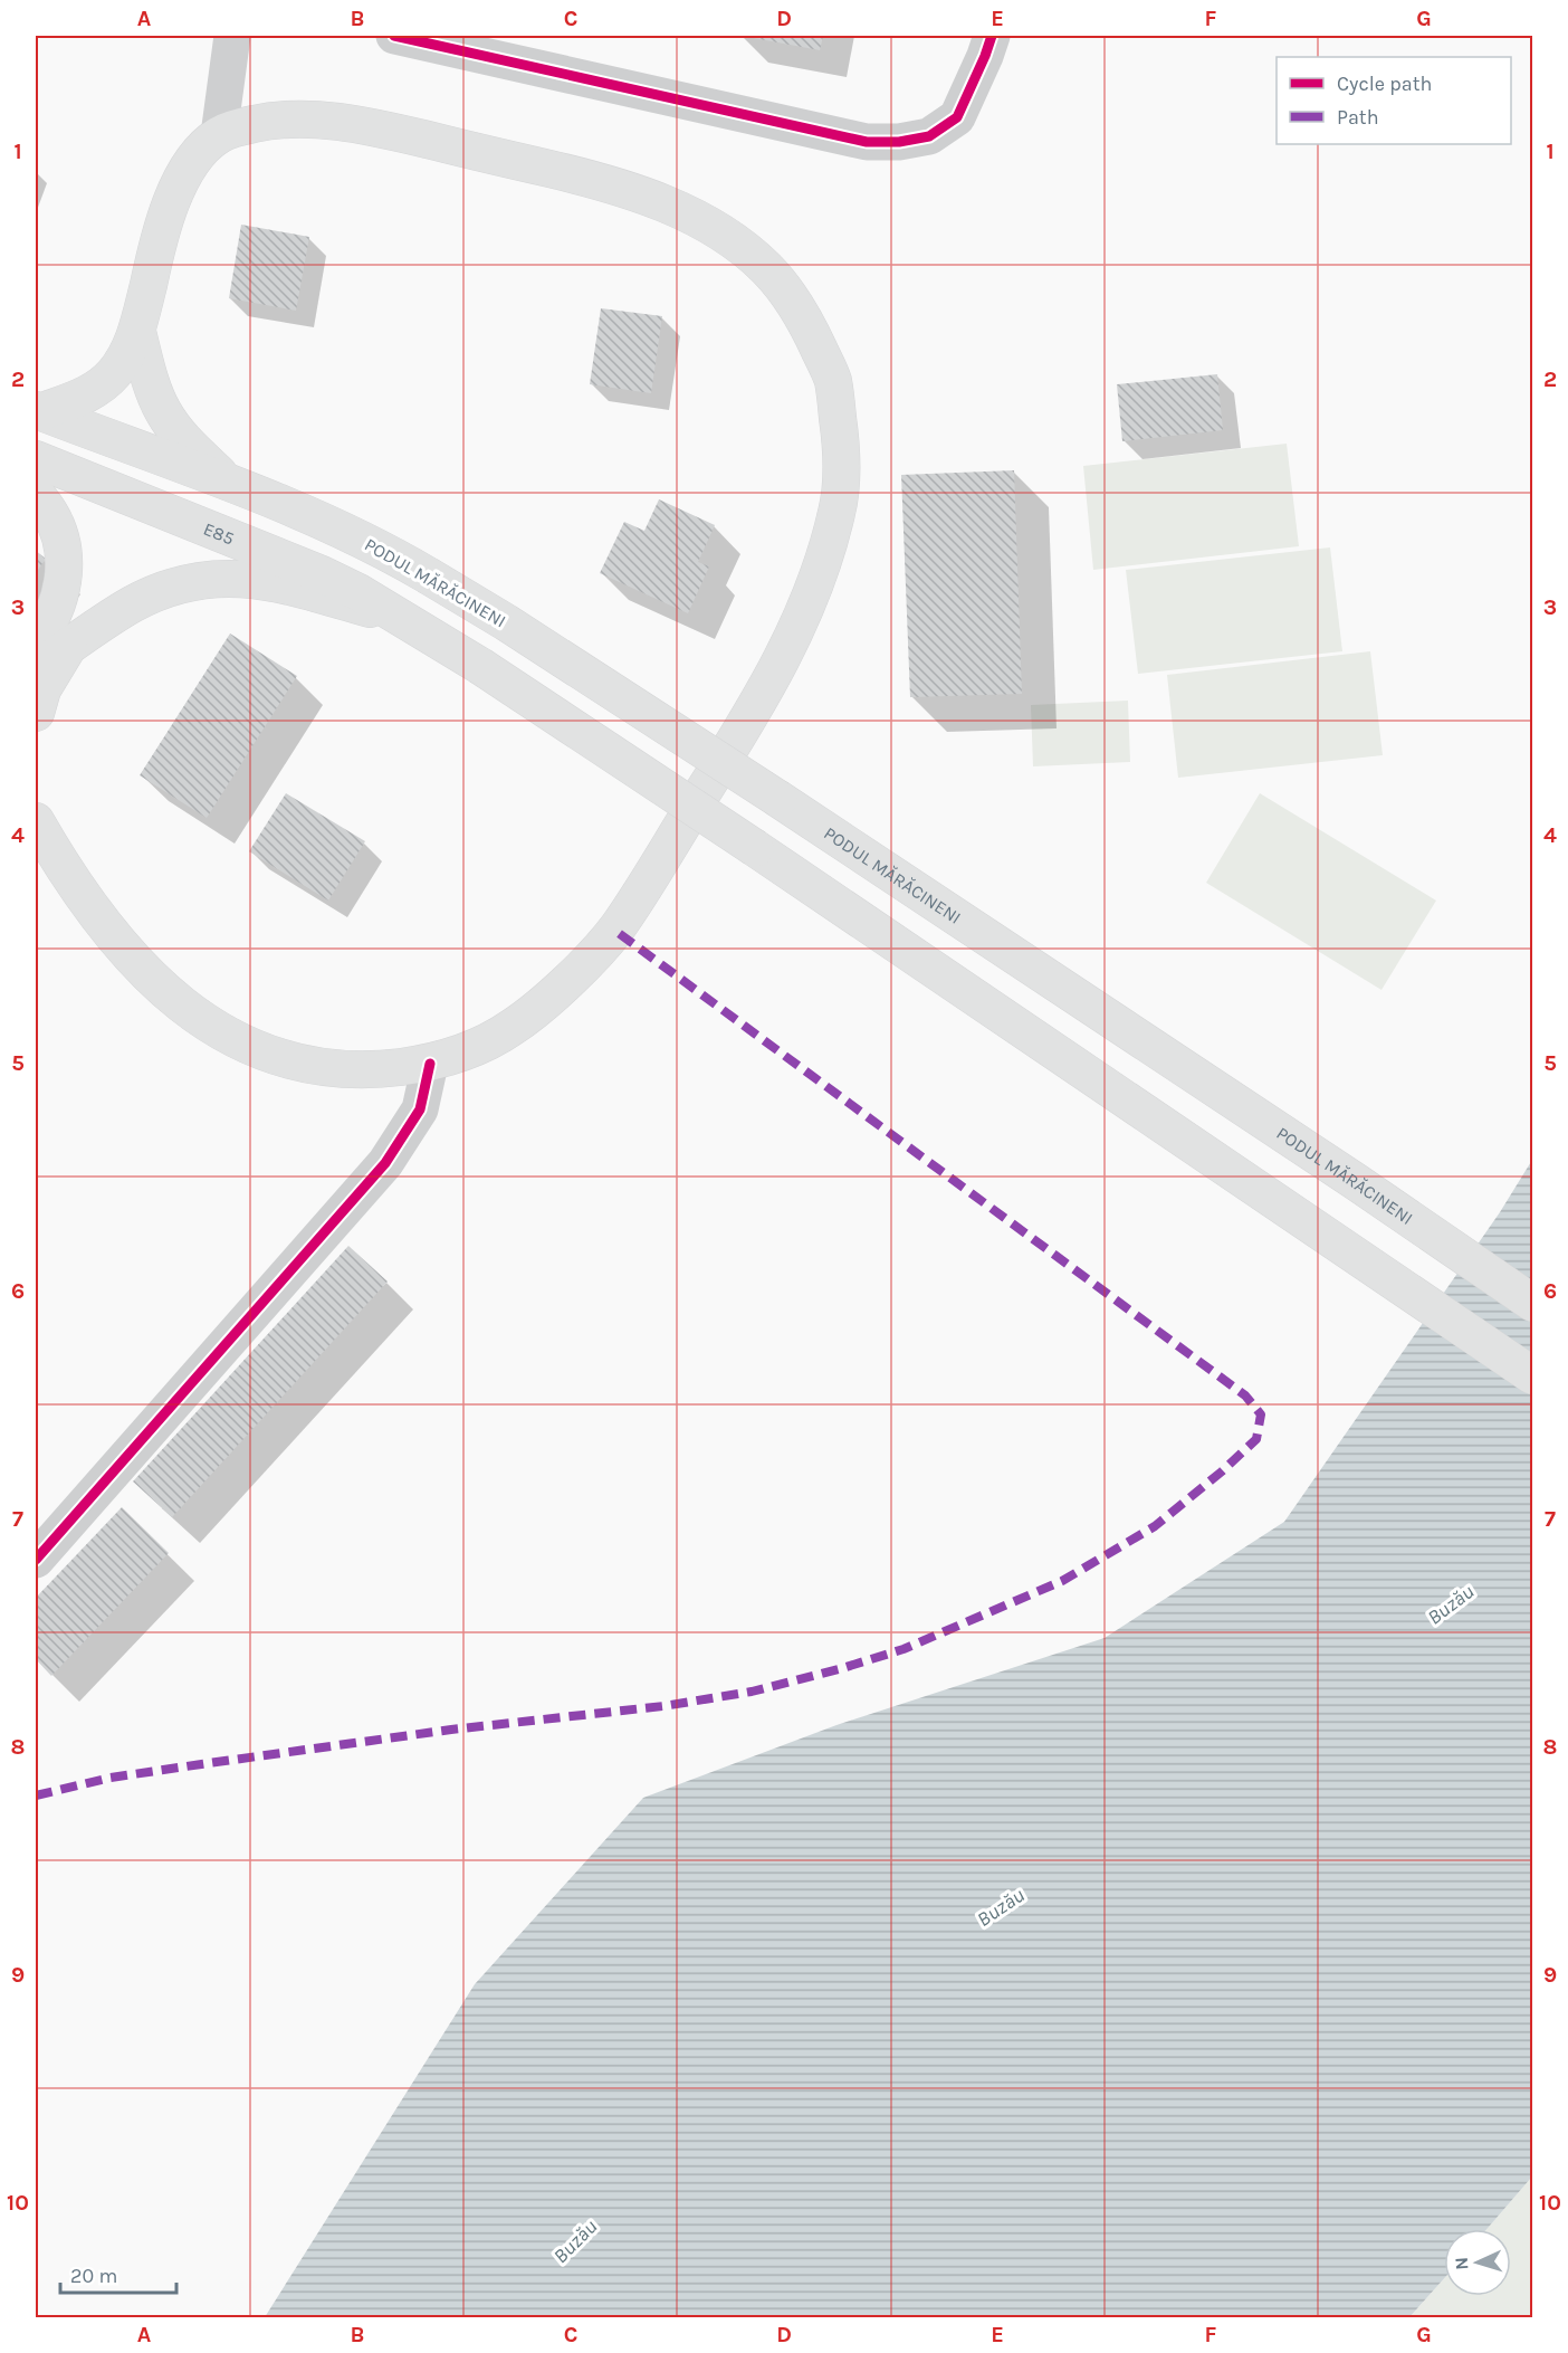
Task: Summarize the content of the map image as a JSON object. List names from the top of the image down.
{
  "streets": {
    "main road": ["E85", "PODUL MĂRĂCINENI"]
  },
  "water": ["Buzău"],
  "legend": ["Cycle path", "Path"],
  "scale_bar": "20 m",
  "north": "left",
  "grid": {
    "columns": [
      "A",
      "B",
      "C",
      "D",
      "E",
      "F",
      "G"
    ],
    "rows": [
      "1",
      "2",
      "3",
      "4",
      "5",
      "6",
      "7",
      "8",
      "9",
      "10"
    ]
  }
}
